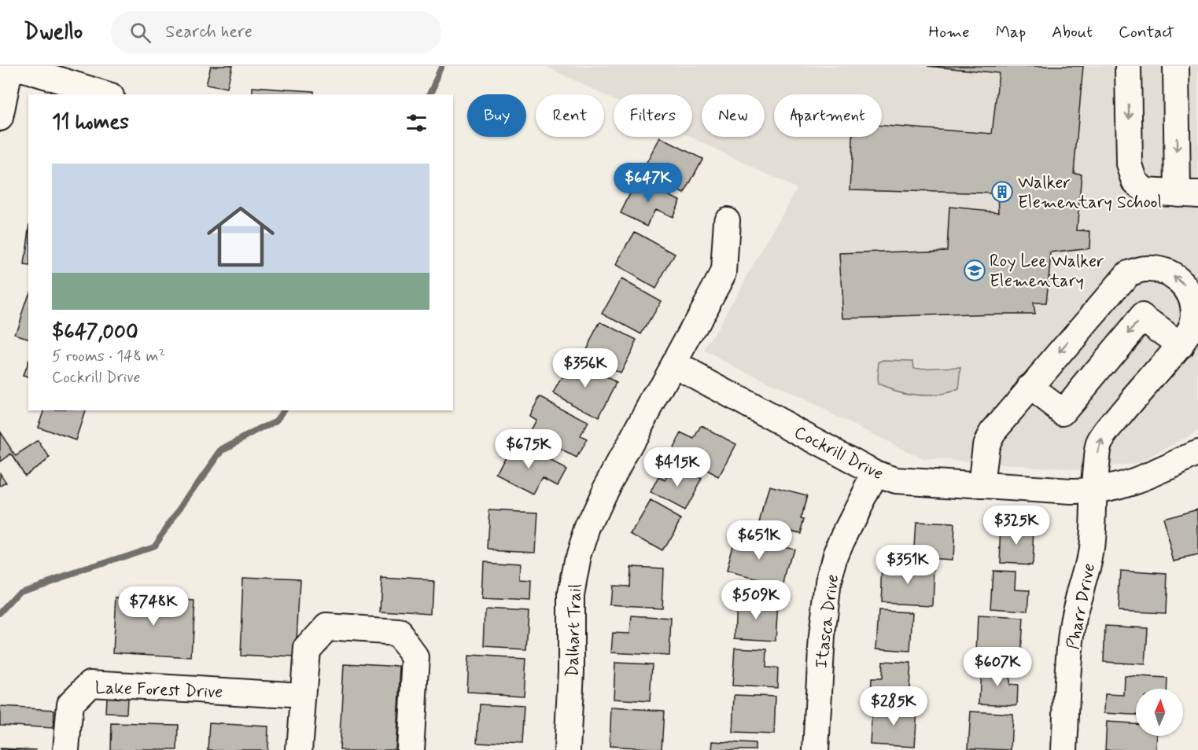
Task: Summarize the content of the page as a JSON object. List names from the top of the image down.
{
  "streets": {
    "street": [
      "Cockrill Drive",
      "Pharr Drive",
      "Itasca Drive",
      "Dalhart Trail",
      "Lake Forest Drive"
    ]
  },
  "crossings": [
    ["Cockrill Drive", "Pharr Drive"],
    ["Cockrill Drive", "Itasca Drive"],
    ["Cockrill Drive", "Dalhart Trail"]
  ],
  "places": {
    "building": ["Walker Elementary School"],
    "school or university": ["Roy Lee Walker Elementary"]
  },
  "north": "top",
  "page": {
    "header": "Dwello",
    "search": "Search here",
    "nav": [
      "Home",
      "Map",
      "About",
      "Contact"
    ],
    "chip": [
      "Buy",
      "Rent",
      "Filters",
      "New",
      "Apartment"
    ],
    "heading": "11 homes",
    "list": [
      {
        "name": "$647,000",
        "note": "5 rooms · 148 m² · Cockrill Drive"
      }
    ],
    "price": [
      "$647K",
      "$356K",
      "$675K",
      "$415K",
      "$325K",
      "$651K",
      "$351K",
      "$509K",
      "$748K",
      "$607K",
      "$285K"
    ]
  }
}
